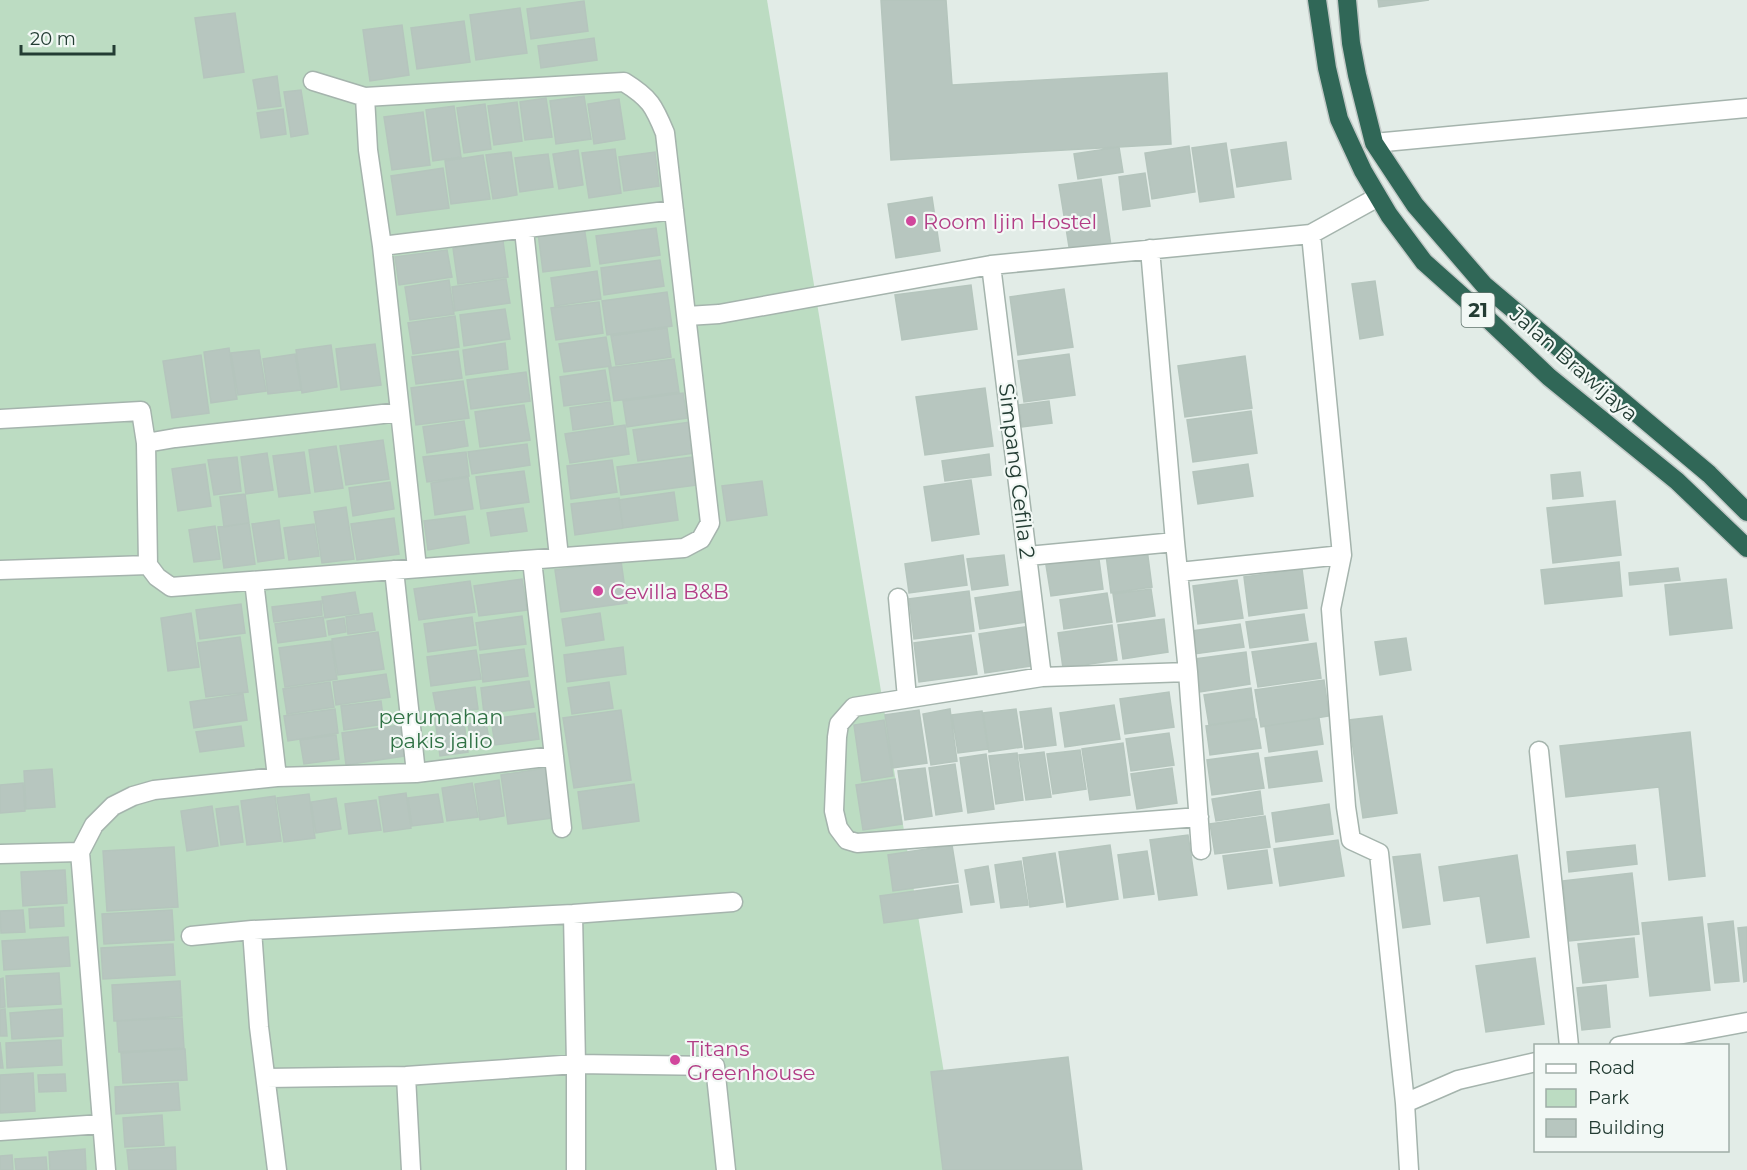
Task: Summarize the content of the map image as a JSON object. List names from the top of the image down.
{
  "streets": {
    "highway": ["21", "Jalan Brawijaya"],
    "street": ["Simpang Cefila 2"]
  },
  "parks": ["perumahan pakis jalio"],
  "places": ["Room Ijin Hostel", "Cevilla B&B", "Titans Greenhouse"],
  "legend": ["Road", "Park", "Building"],
  "scale_bar": "20 m"
}
